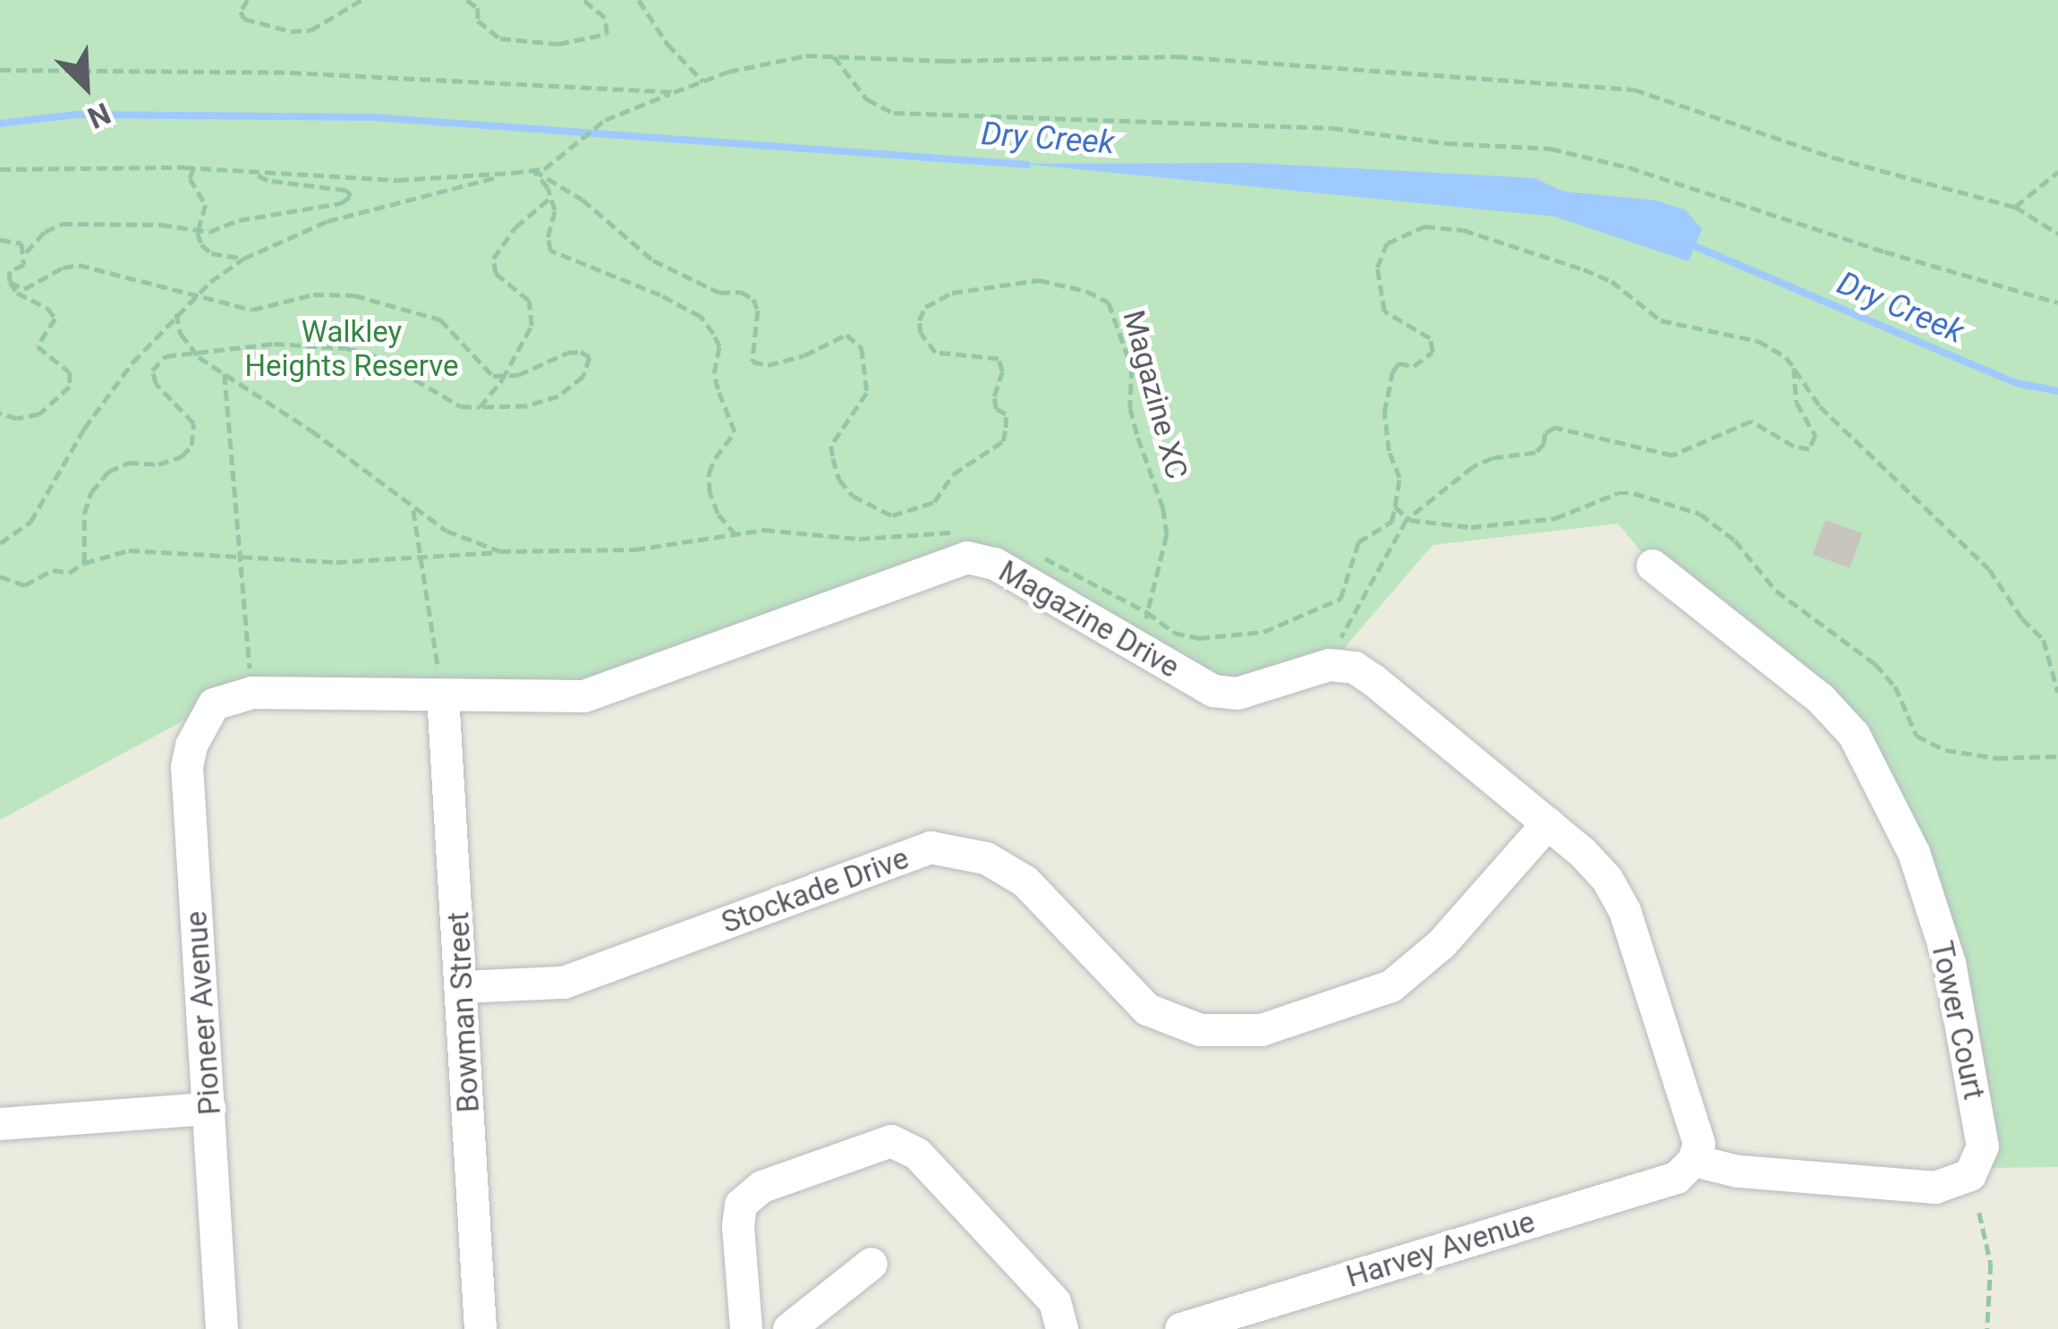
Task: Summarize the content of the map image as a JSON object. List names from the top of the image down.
{
  "streets": {
    "street": [
      "Magazine Drive",
      "Stockade Drive",
      "Bowman Street",
      "Pioneer Avenue",
      "Tower Court",
      "Harvey Avenue"
    ],
    "path": ["Magazine XC"]
  },
  "crossings": [
    ["Magazine Drive", "Stockade Drive"],
    ["Magazine Drive", "Bowman Street"],
    ["Magazine Drive", "Pioneer Avenue"],
    ["Magazine Drive", "Tower Court"],
    ["Magazine Drive", "Harvey Avenue"],
    ["Stockade Drive", "Bowman Street"],
    ["Tower Court", "Harvey Avenue"]
  ],
  "water": ["Dry Creek"],
  "parks": ["Walkley Heights Reserve"],
  "north": "bottom right"
}
